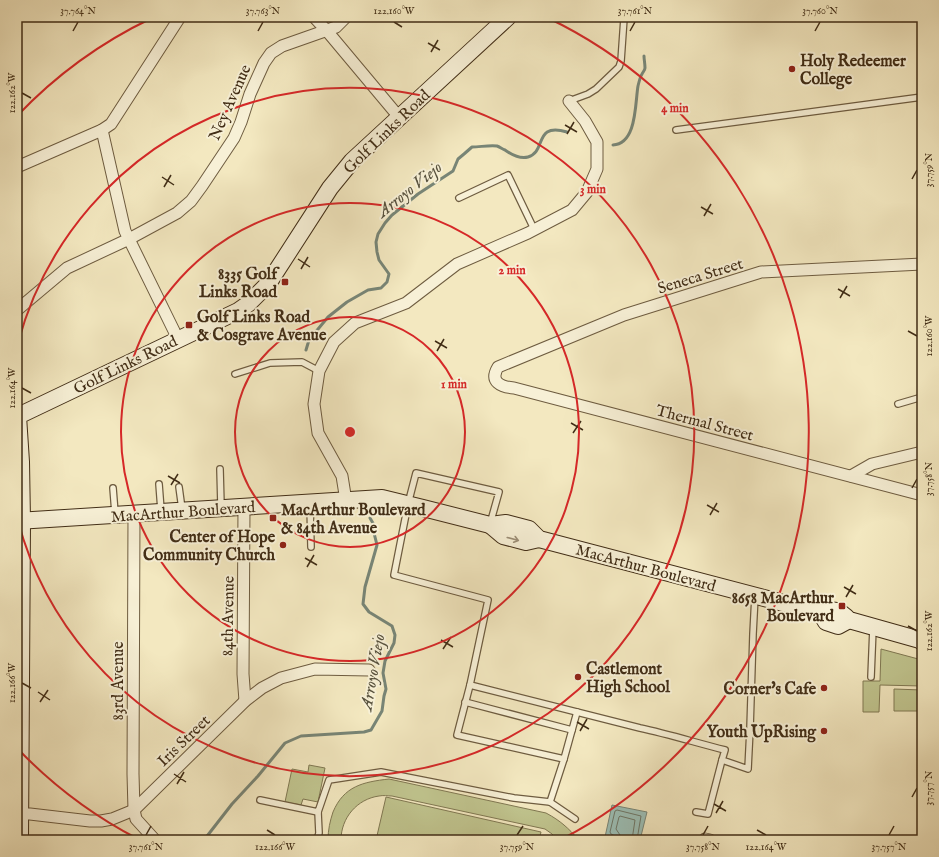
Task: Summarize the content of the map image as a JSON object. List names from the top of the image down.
{
  "streets": {
    "street": [
      "Ney Avenue",
      "Golf Links Road",
      "Seneca Street",
      "Thermal Street",
      "MacArthur Boulevard",
      "84th Avenue",
      "83rd Avenue",
      "Iris Street"
    ]
  },
  "crossings": [
    ["Seneca Street", "Thermal Street"],
    ["MacArthur Boulevard", "84th Avenue"],
    ["MacArthur Boulevard", "83rd Avenue"],
    ["84th Avenue", "Iris Street"],
    ["83rd Avenue", "Iris Street"]
  ],
  "water": ["Arroyo Viejo"],
  "places": {
    "other": [
      "Holy Redeemer College",
      "Center of Hope Community Church",
      "Castlemont High School",
      "Corner's Cafe",
      "Youth UpRising"
    ],
    "transit": [
      "8335 Golf Links Road",
      "Golf Links Road & Cosgrave Avenue",
      "MacArthur Boulevard & 84th Avenue",
      "8658 MacArthur Boulevard"
    ]
  },
  "coordinates": [
    "37.764°N",
    "37.763°N",
    "122.160°W",
    "37.761°N",
    "37.760°N",
    "122.162°W",
    "37.759°N",
    "122.164°W",
    "37.758°N",
    "122.166°W",
    "37.757°N"
  ],
  "rings": [
    "4 min",
    "3 min",
    "2 min",
    "1 min"
  ]
}
